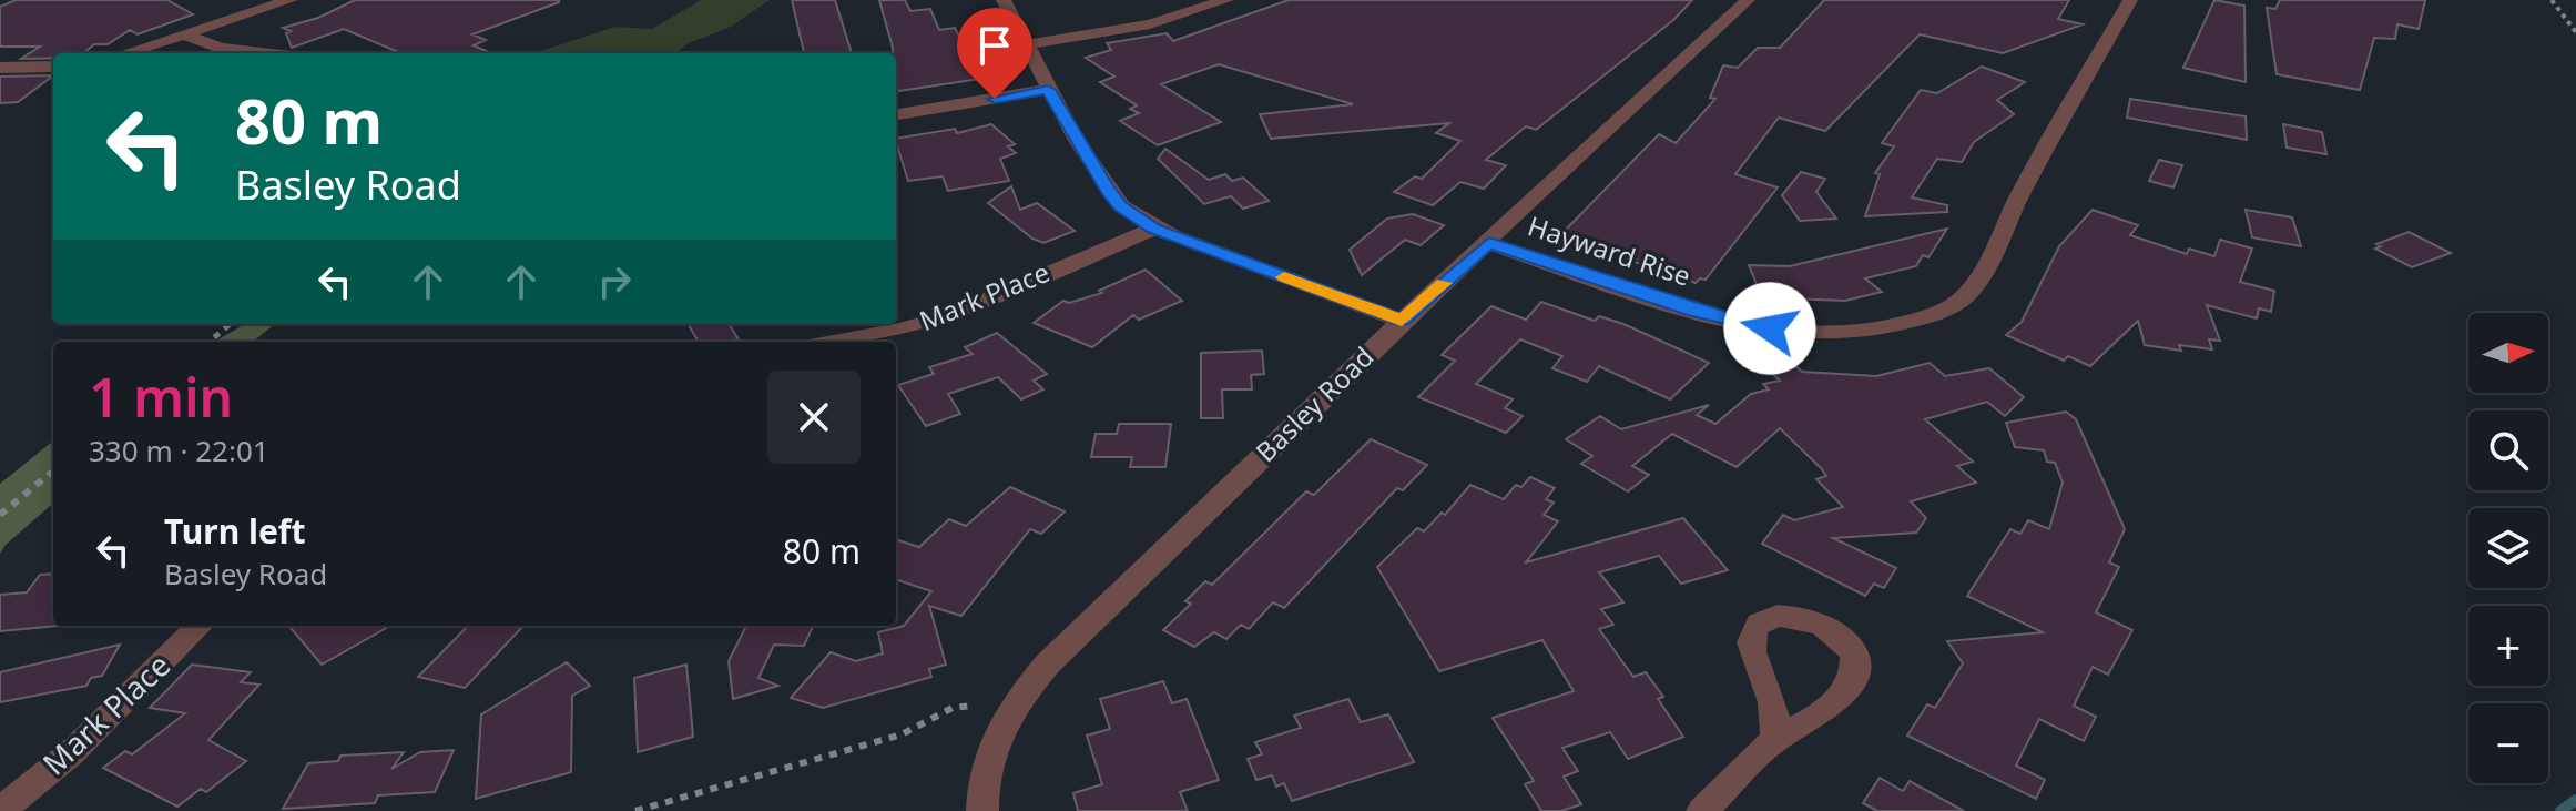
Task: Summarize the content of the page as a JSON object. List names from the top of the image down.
{
  "streets": {
    "street": ["Hayward Rise", "Mark Place", "Basley Road"]
  },
  "crossings": [
    ["Hayward Rise", "Basley Road"]
  ],
  "north": "right",
  "page": {
    "turn": ["80 m", "Basley Road"],
    "map_buttons": ["+", "−"],
    "heading": ["1 min", "330 m · 22:01"],
    "list": [
      {
        "name": "Turn left",
        "note": "Basley Road",
        "value": "80 m"
      }
    ]
  }
}
